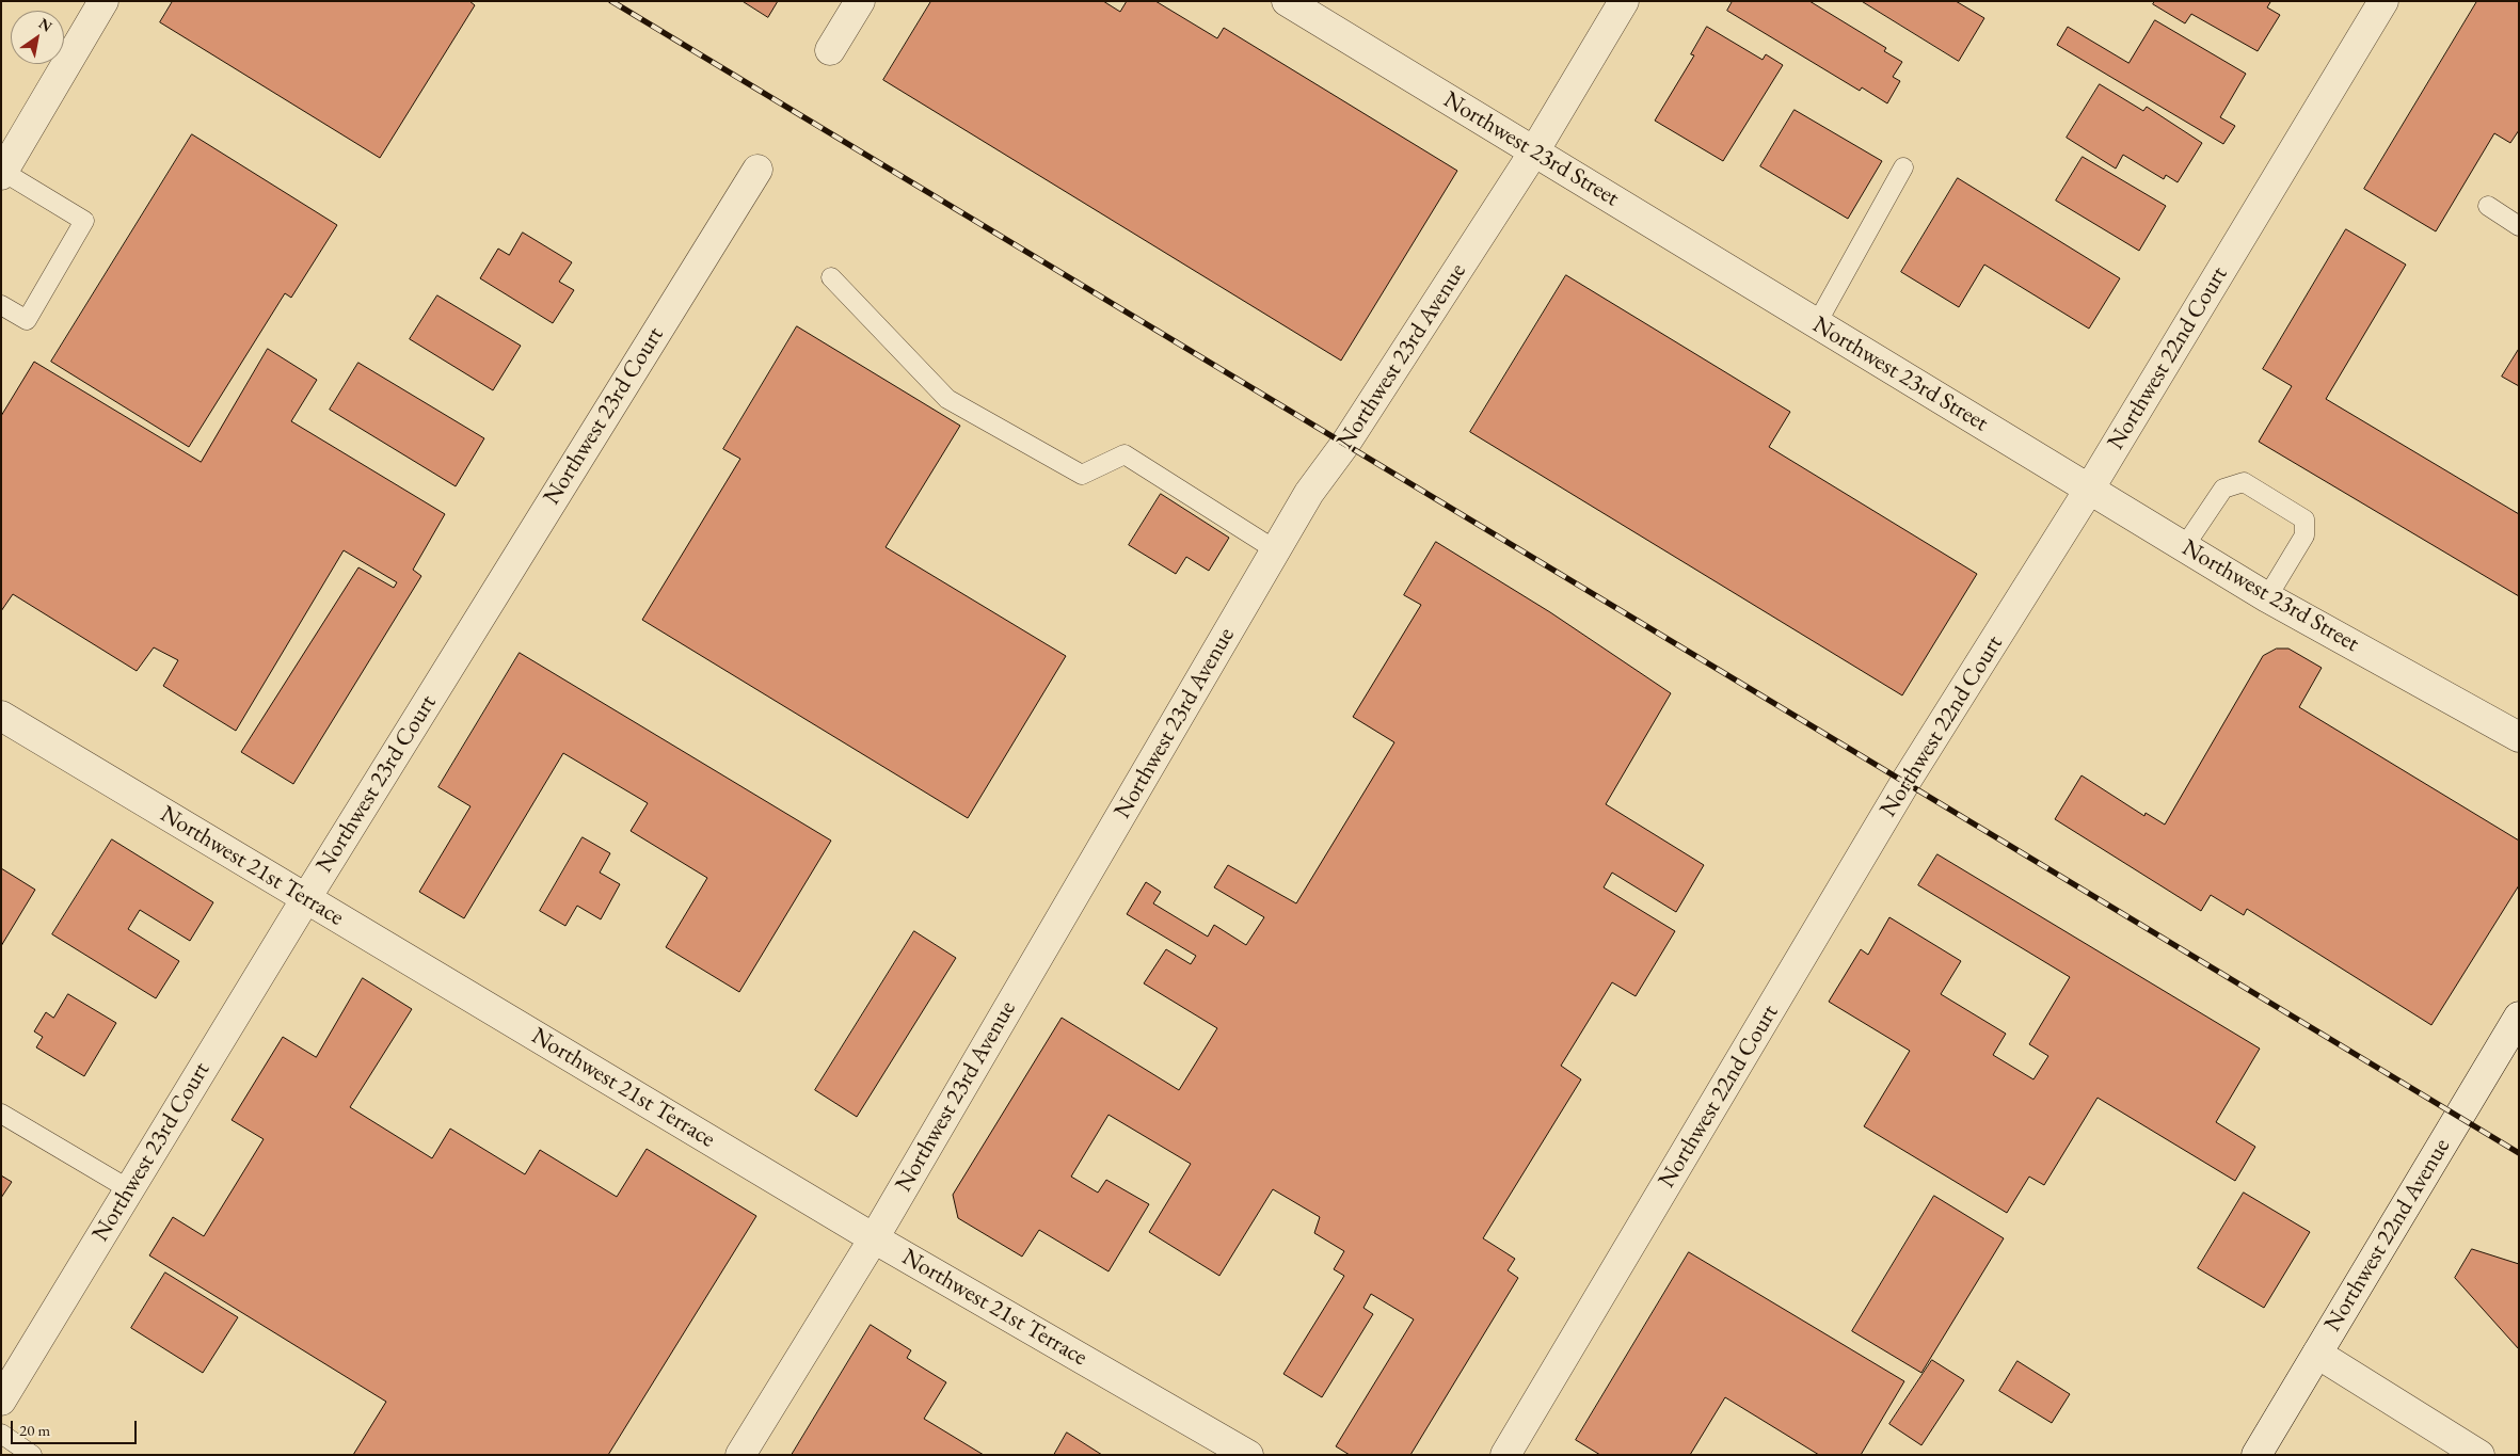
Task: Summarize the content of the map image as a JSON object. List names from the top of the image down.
{
  "streets": {
    "street": [
      "Northwest 23rd Street",
      "Northwest 23rd Avenue",
      "Northwest 22nd Court",
      "Northwest 23rd Court",
      "Northwest 21st Terrace",
      "Northwest 22nd Avenue"
    ]
  },
  "crossings": [
    ["Northwest 23rd Street", "Northwest 23rd Avenue"],
    ["Northwest 23rd Street", "Northwest 22nd Court"],
    ["Northwest 23rd Avenue", "Northwest 21st Terrace"],
    ["Northwest 23rd Court", "Northwest 21st Terrace"]
  ],
  "scale_bar": "20 m",
  "north": "top right"
}
